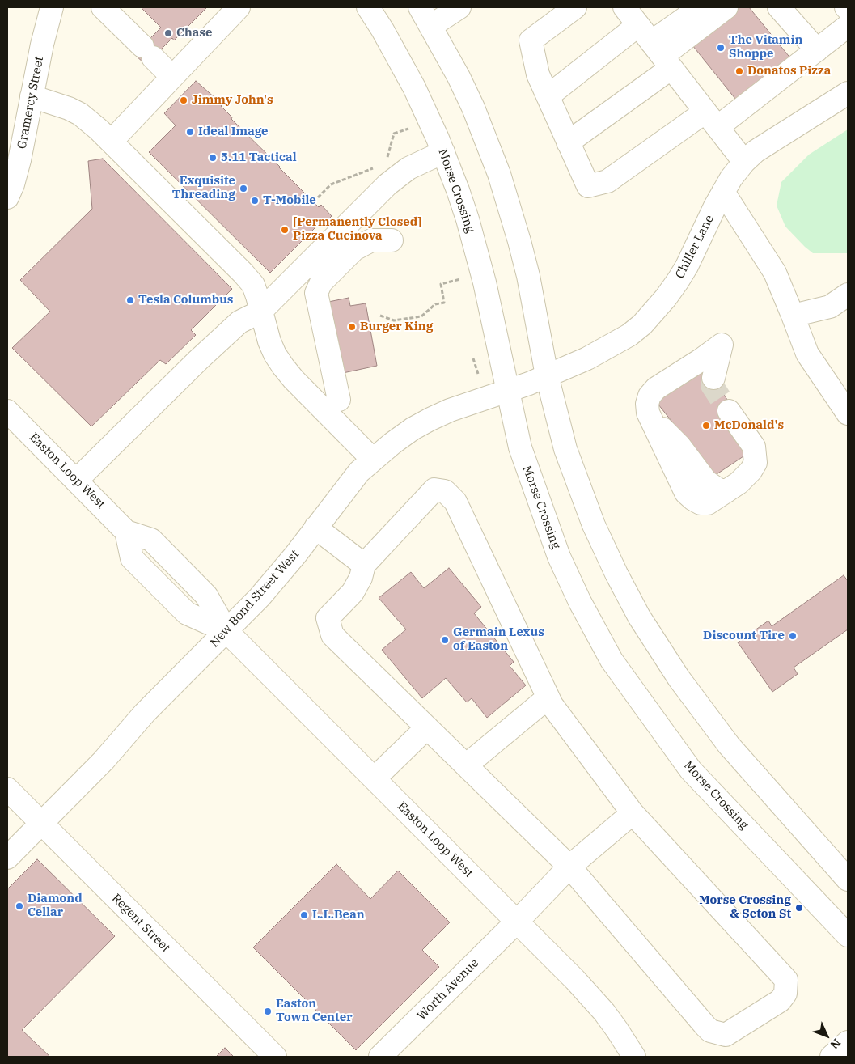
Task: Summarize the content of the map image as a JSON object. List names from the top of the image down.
{
  "streets": {
    "street": [
      "Gramercy Street",
      "Morse Crossing",
      "Chiller Lane",
      "Easton Loop West",
      "New Bond Street West",
      "Regent Street",
      "Worth Avenue"
    ]
  },
  "crossings": [
    ["Morse Crossing", "New Bond Street West"],
    ["Chiller Lane", "New Bond Street West"],
    ["Easton Loop West", "New Bond Street West"],
    ["Easton Loop West", "Worth Avenue"],
    ["New Bond Street West", "Regent Street"]
  ],
  "places": [
    "Chase",
    "The Vitamin Shoppe",
    "Donatos Pizza",
    "Jimmy John's",
    "Ideal Image",
    "5.11 Tactical",
    "Exquisite Threading",
    "T-Mobile",
    "[Permanently Closed] Pizza Cucinova",
    "Tesla Columbus",
    "Burger King",
    "McDonald's",
    "Discount Tire",
    "Germain Lexus of Easton",
    "Diamond Cellar",
    "Morse Crossing & Seton St",
    "L.L.Bean",
    "Easton Town Center"
  ],
  "north": "bottom right"
}
